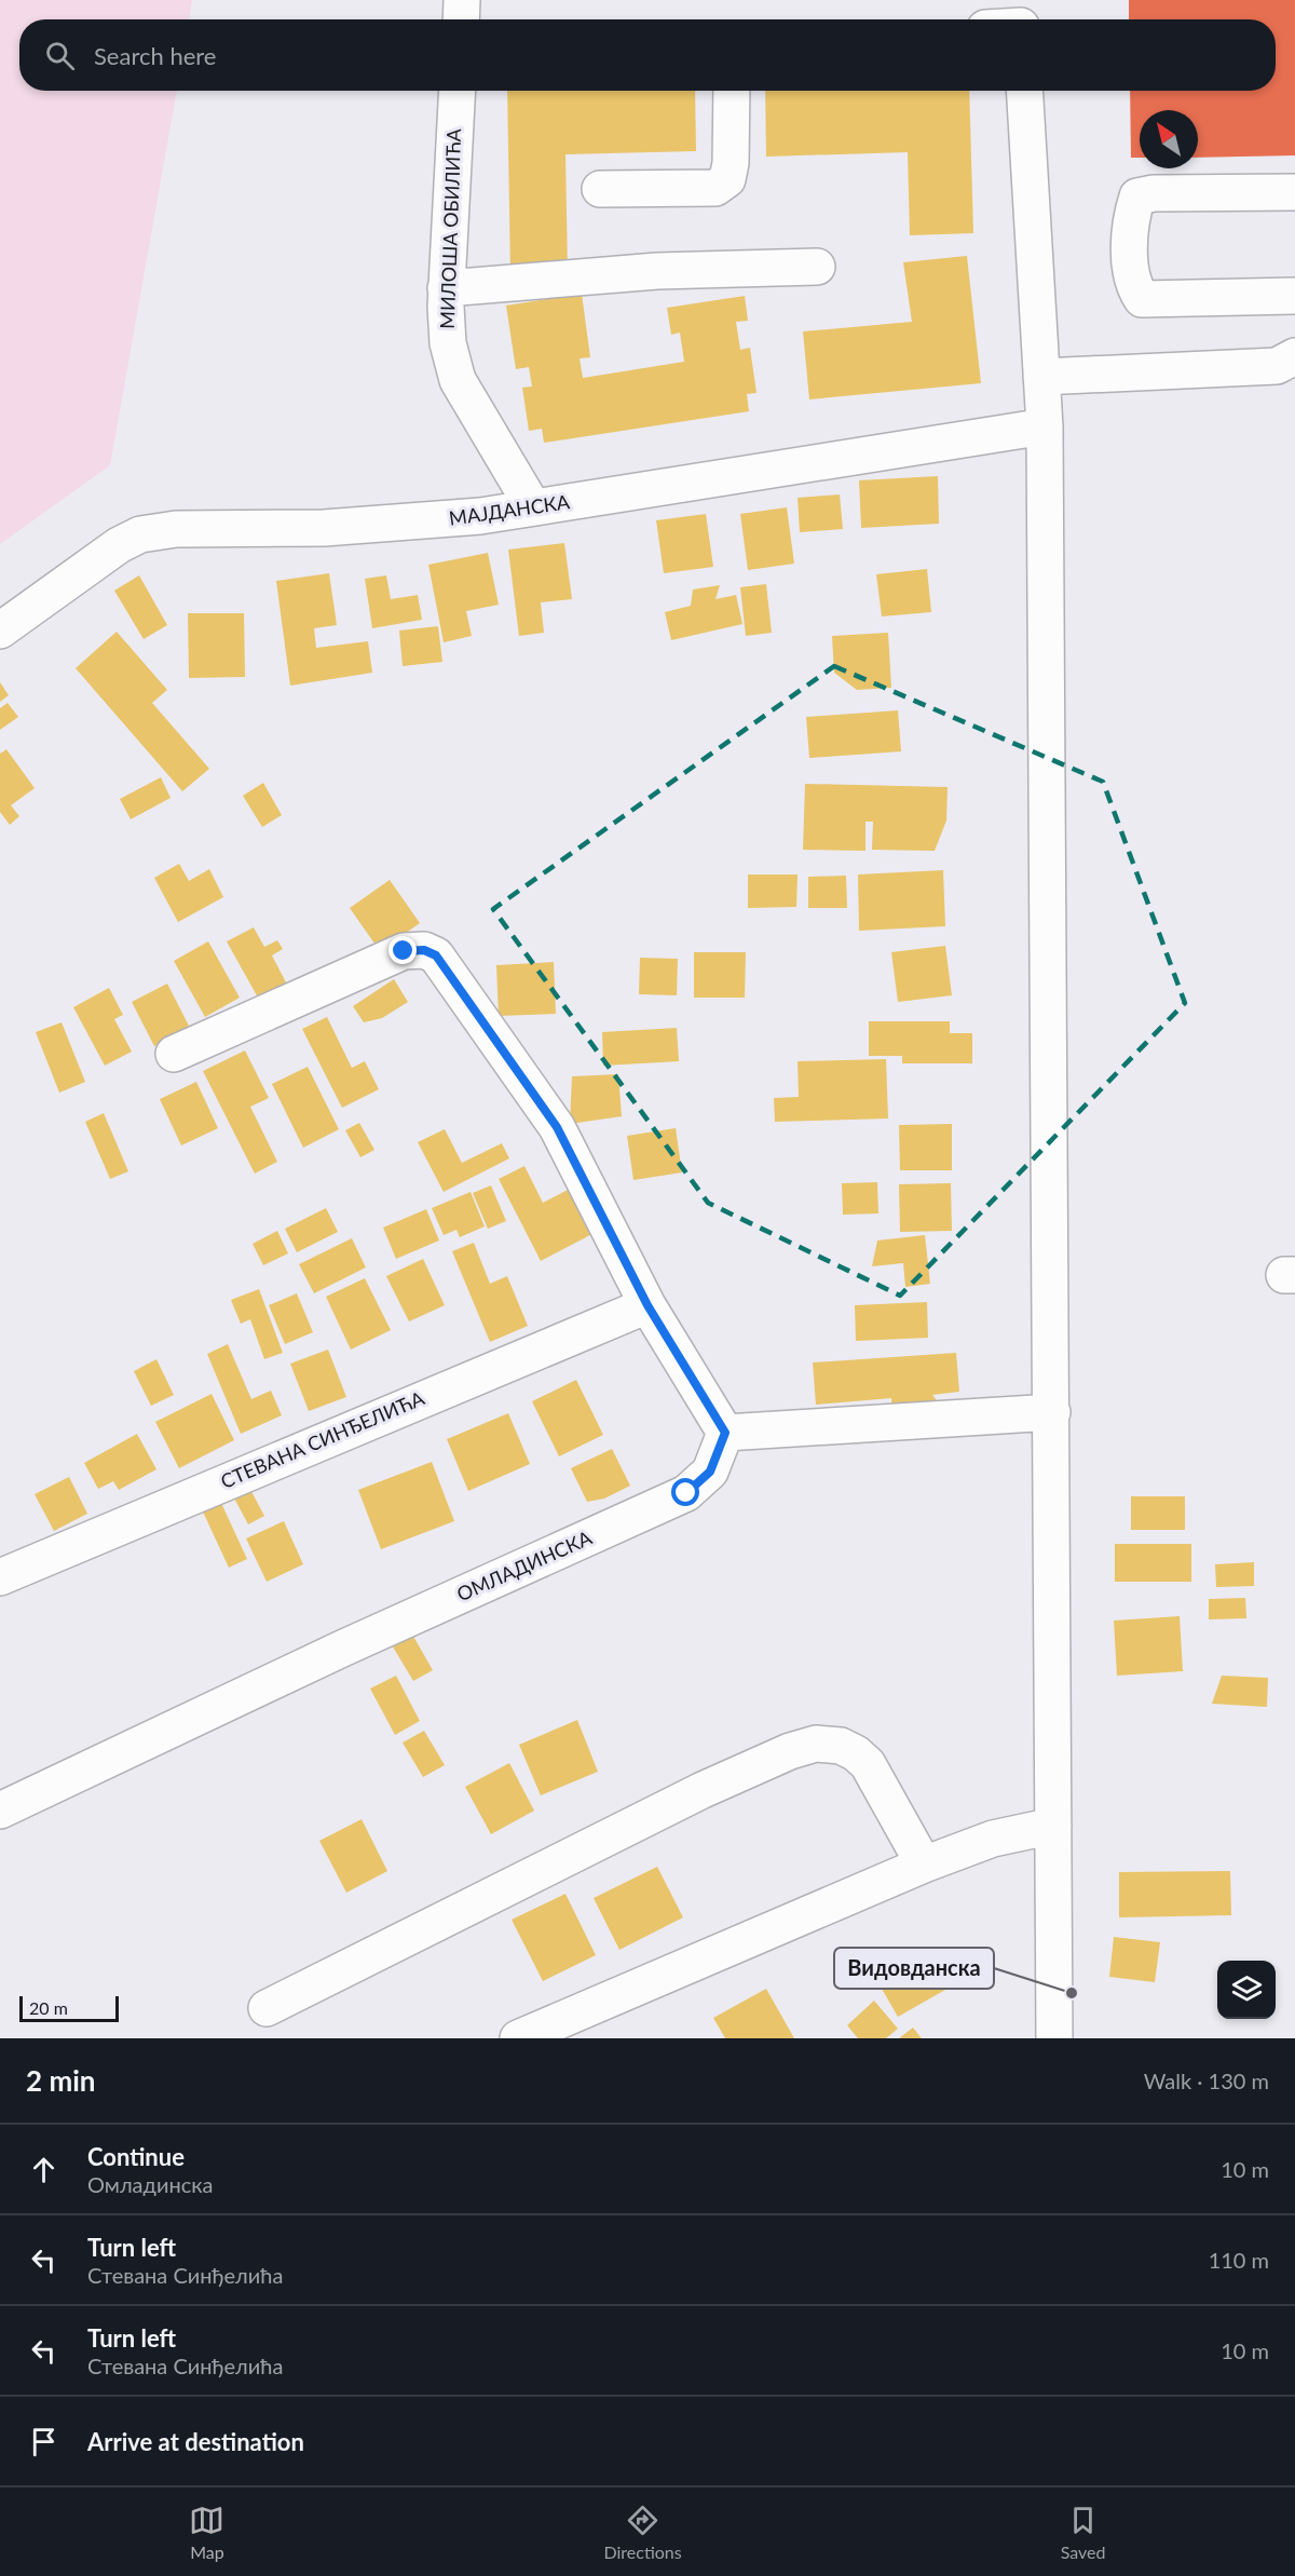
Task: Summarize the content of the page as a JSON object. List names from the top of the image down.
{
  "streets": {
    "street": [
      "МИЛОША ОБИЛИЋА",
      "МАЈДАНСКА",
      "СТЕВАНА СИНЂЕЛИЋА",
      "ОМЛАДИНСКА"
    ]
  },
  "crossings": [
    ["МИЛОША ОБИЛИЋА", "МАЈДАНСКА"]
  ],
  "places": ["Видовданска"],
  "scale_bar": "20 m",
  "north": "top left",
  "page": {
    "search": "Search here",
    "scale": "20 m",
    "heading": ["2 min", "Walk · 130 m"],
    "list": [
      ["Continue", "Омладинска", "10 m"],
      ["Turn left", "Стевана Синђелића", "110 m"],
      ["Turn left", "Стевана Синђелића", "10 m"],
      "Arrive at destination"
    ],
    "nav": ["Map", "Directions", "Saved"]
  }
}
